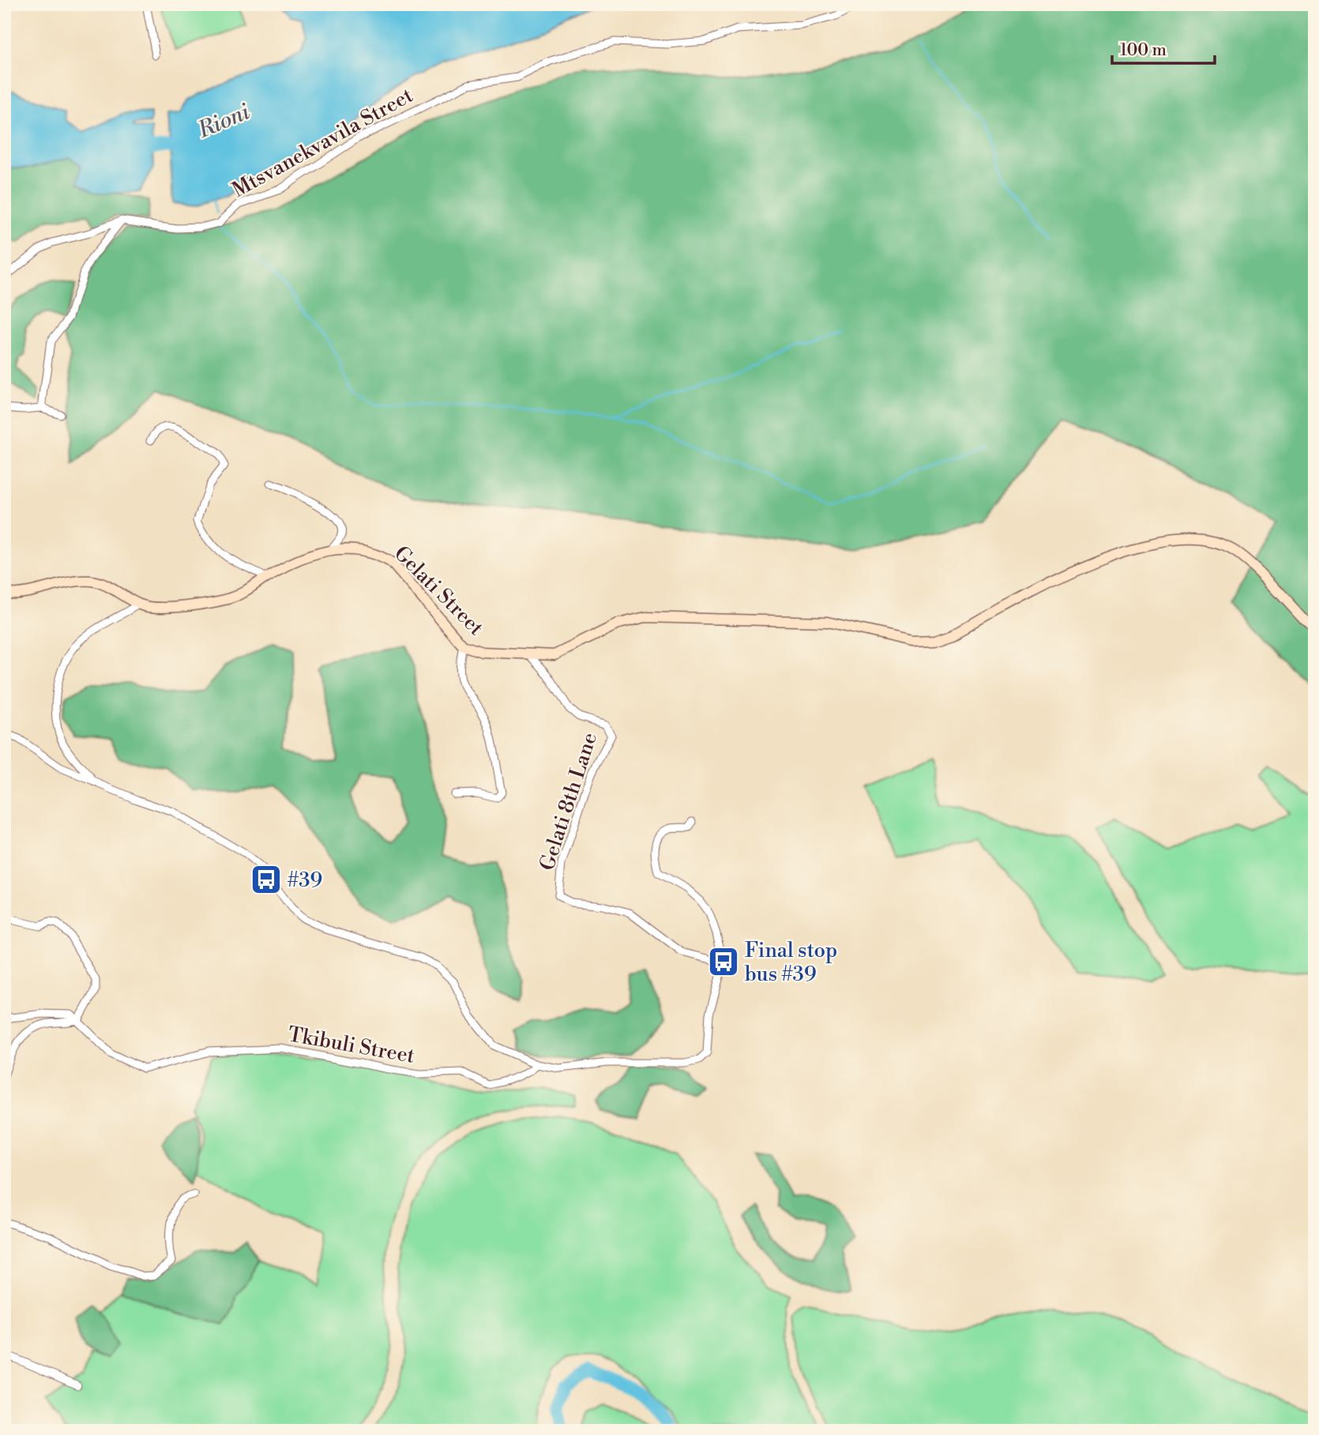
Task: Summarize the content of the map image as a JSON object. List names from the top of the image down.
{
  "streets": {
    "main road": ["Gelati Street"],
    "street": ["Mtsvanekvavila Street", "Gelati 8th Lane", "Tkibuli Street"]
  },
  "crossings": [
    ["Gelati Street", "Gelati 8th Lane"]
  ],
  "water": ["Rioni"],
  "places": {
    "bus stop": ["#39", "Final stop bus #39"]
  },
  "scale_bar": "100 m"
}
